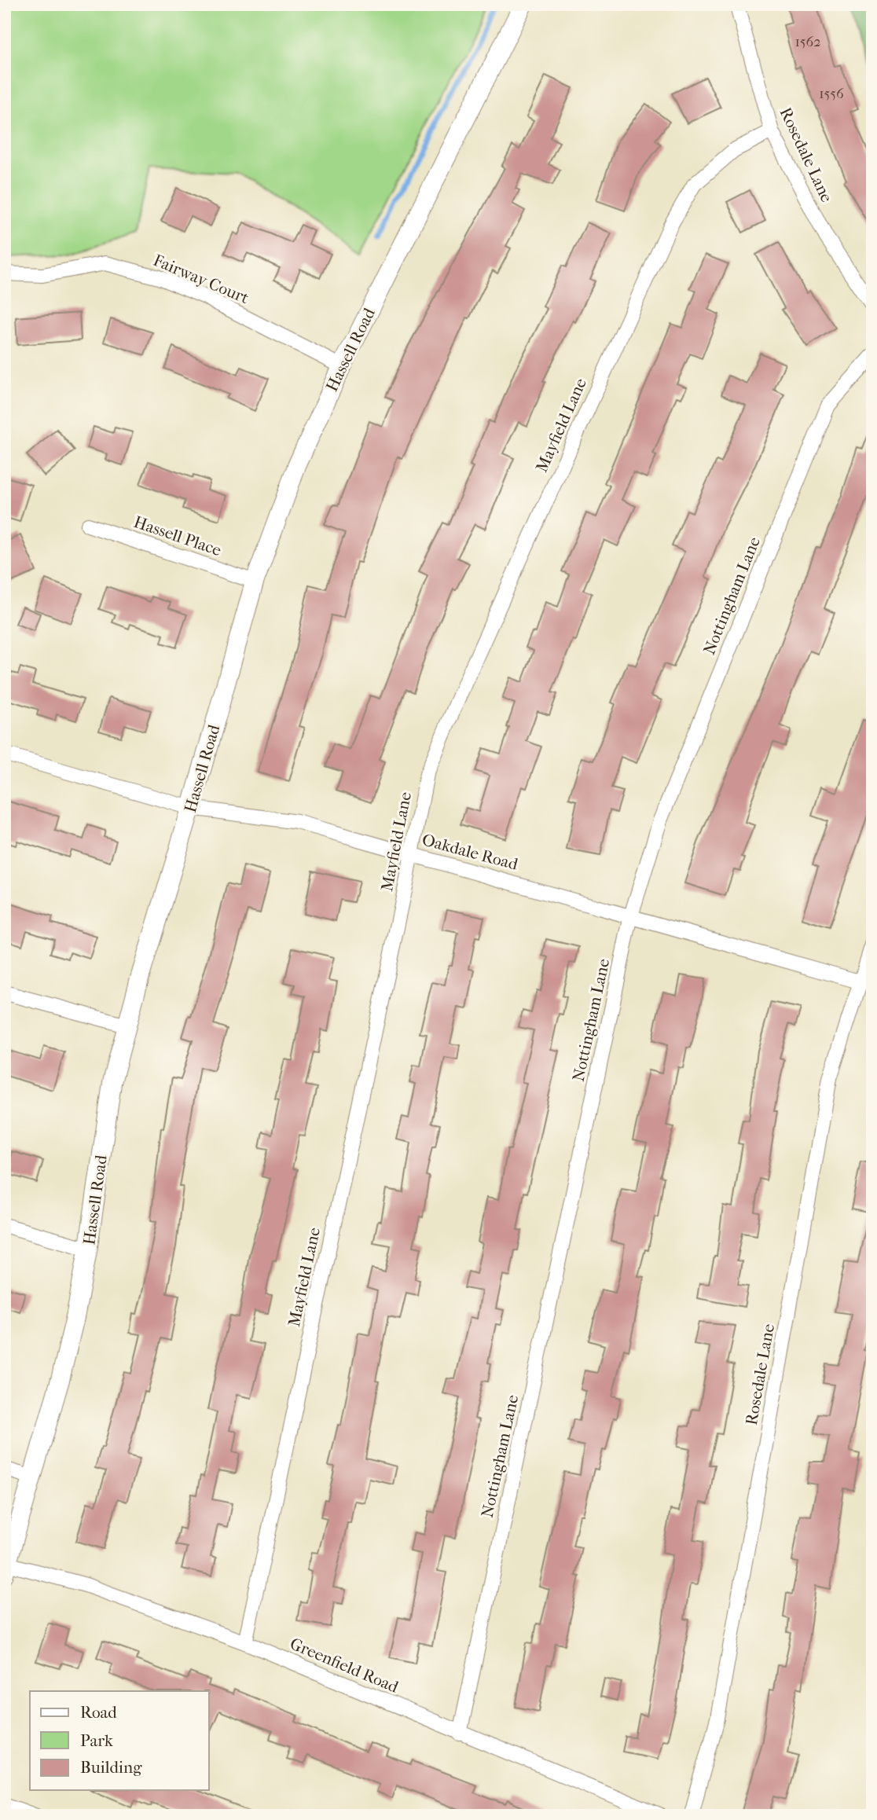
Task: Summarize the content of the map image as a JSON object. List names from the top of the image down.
{
  "streets": {
    "street": [
      "Rosedale Lane",
      "Fairway Court",
      "Hassell Road",
      "Mayfield Lane",
      "Hassell Place",
      "Nottingham Lane",
      "Oakdale Road",
      "Greenfield Road"
    ]
  },
  "crossings": [
    ["Rosedale Lane", "Mayfield Lane"],
    ["Rosedale Lane", "Oakdale Road"],
    ["Fairway Court", "Hassell Road"],
    ["Hassell Road", "Hassell Place"],
    ["Hassell Road", "Oakdale Road"],
    ["Hassell Road", "Greenfield Road"],
    ["Mayfield Lane", "Oakdale Road"],
    ["Mayfield Lane", "Greenfield Road"],
    ["Nottingham Lane", "Oakdale Road"],
    ["Nottingham Lane", "Greenfield Road"]
  ],
  "house_numbers": ["1562", "1556"],
  "legend": ["Road", "Park", "Building"]
}
